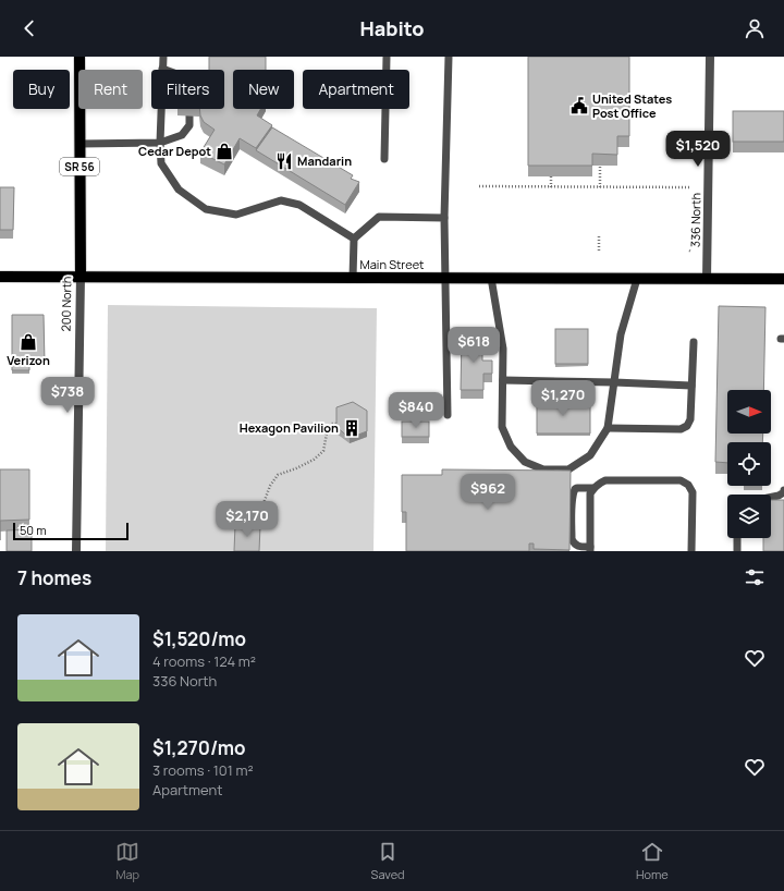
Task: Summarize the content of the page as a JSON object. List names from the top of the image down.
{
  "streets": {
    "main road": ["SR 56", "Main Street", "200 North"],
    "street": ["336 North"]
  },
  "crossings": [
    ["336 North", "Main Street"],
    ["Main Street", "200 North"]
  ],
  "places": {
    "public building": ["United States Post Office"],
    "shop": ["Cedar Depot", "Verizon"],
    "restaurant": ["Mandarin"],
    "building": ["Hexagon Pavilion"]
  },
  "scale_bar": "50 m",
  "north": "right",
  "page": {
    "header": "Habito",
    "chip": [
      "Buy",
      "Rent",
      "Filters",
      "New",
      "Apartment"
    ],
    "price": [
      "$1,520",
      "$618",
      "$738",
      "$1,270",
      "$840",
      "$962",
      "$2,170"
    ],
    "scale": "50 m",
    "heading": "7 homes",
    "list": [
      {
        "name": "$1,520/mo",
        "note": "4 rooms · 124 m² · 336 North"
      },
      {
        "name": "$1,270/mo",
        "note": "3 rooms · 101 m² · Apartment"
      }
    ],
    "tabs": ["Map", "Saved", "Home"]
  }
}
